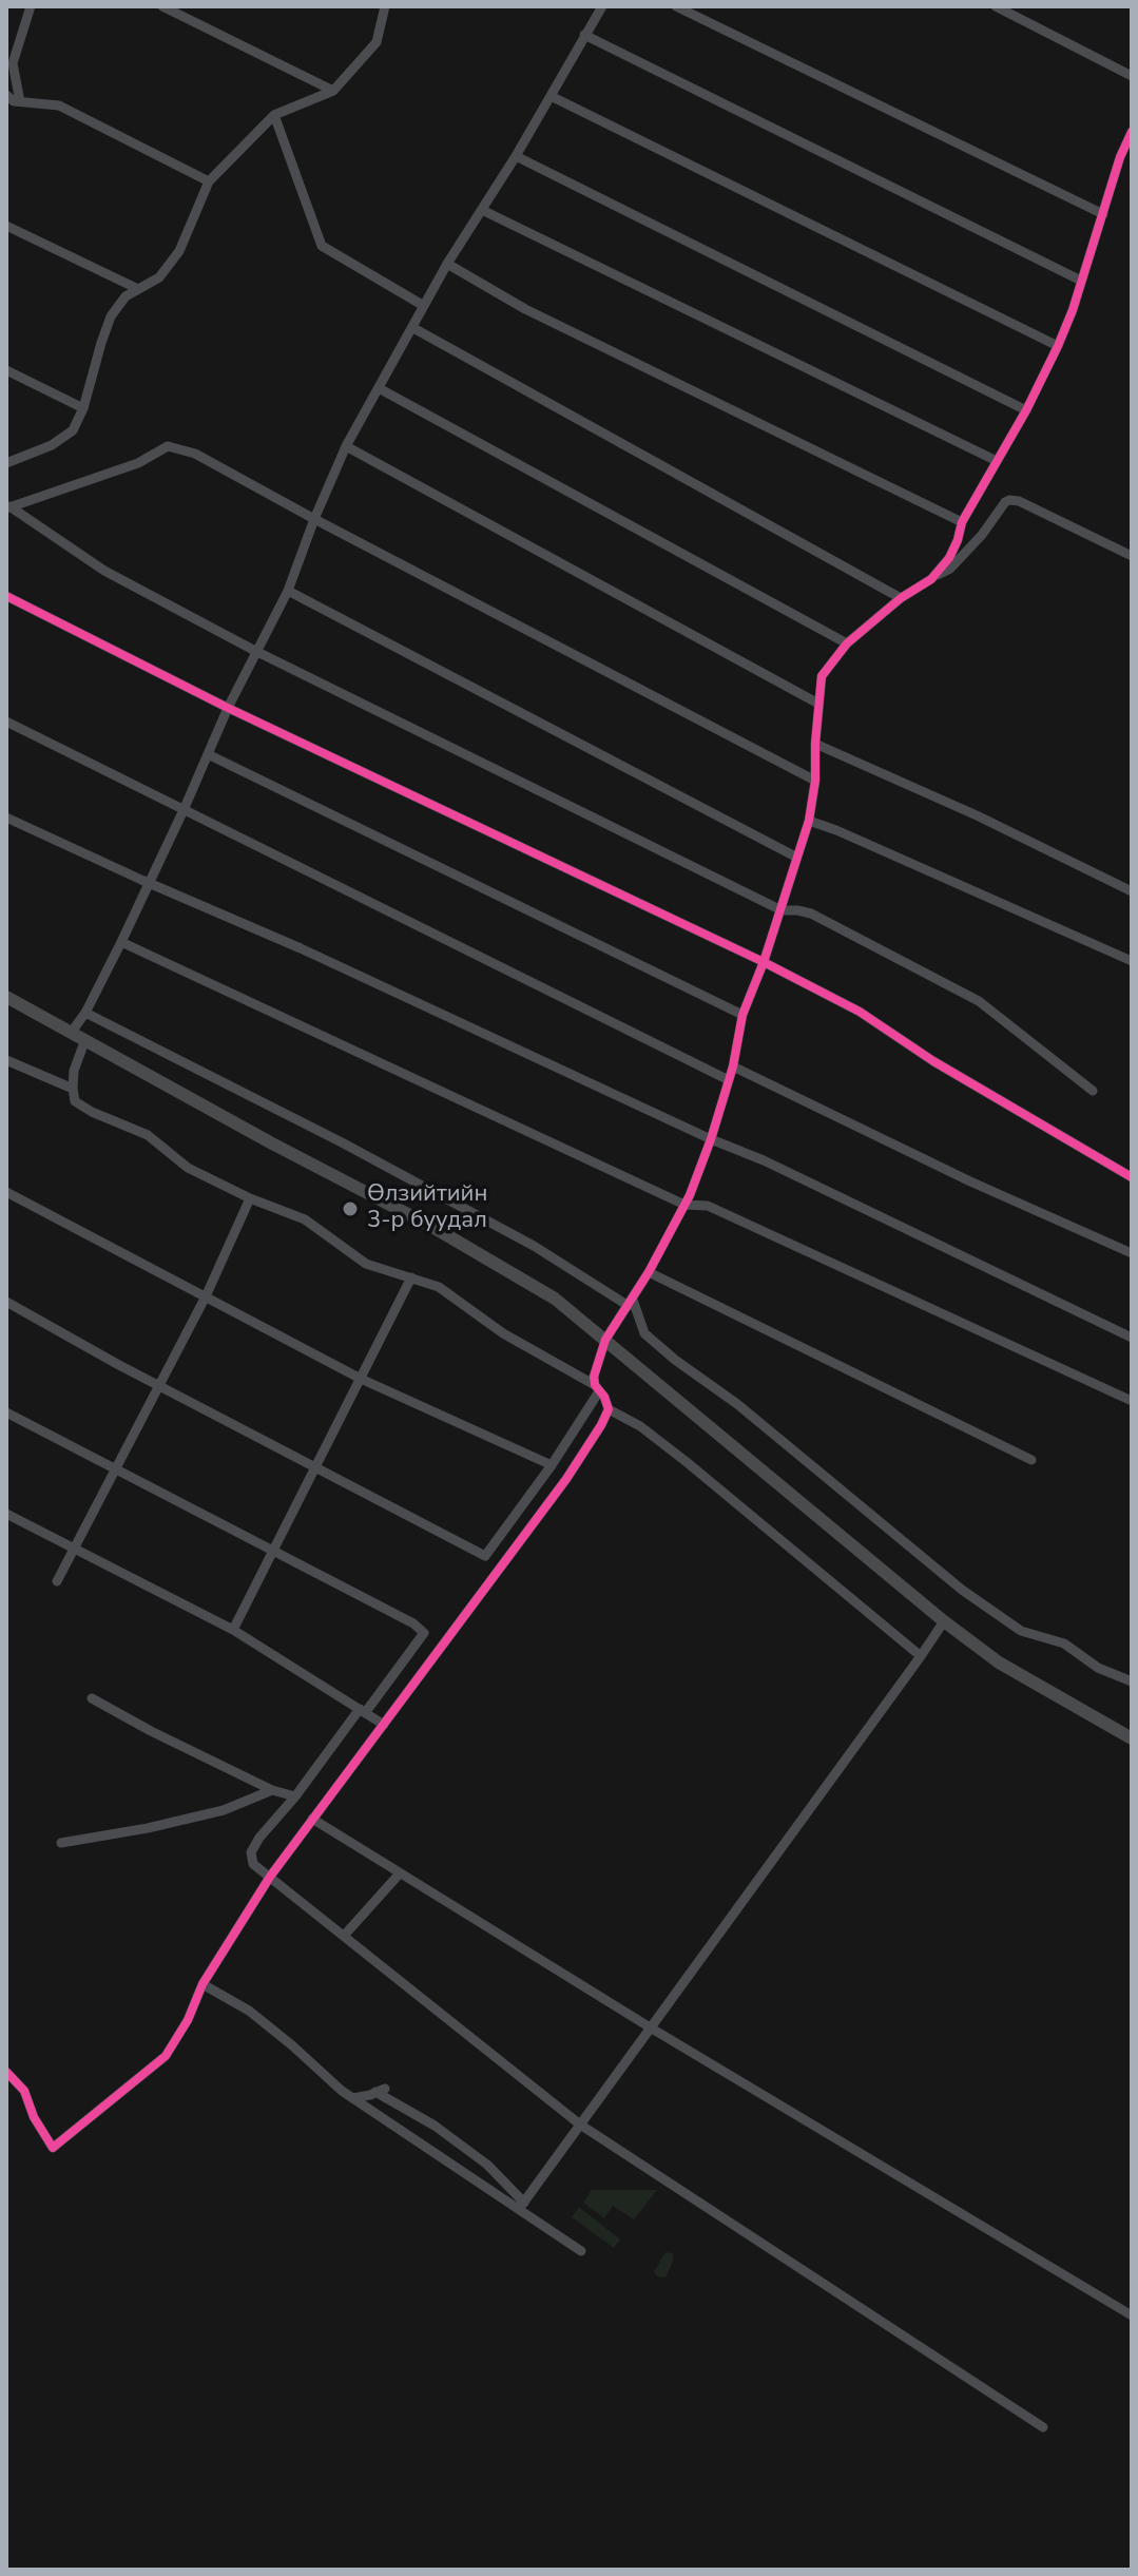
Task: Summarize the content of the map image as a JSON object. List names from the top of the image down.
{
  "places": ["Өлзийтийн 3-р буудал"]
}
